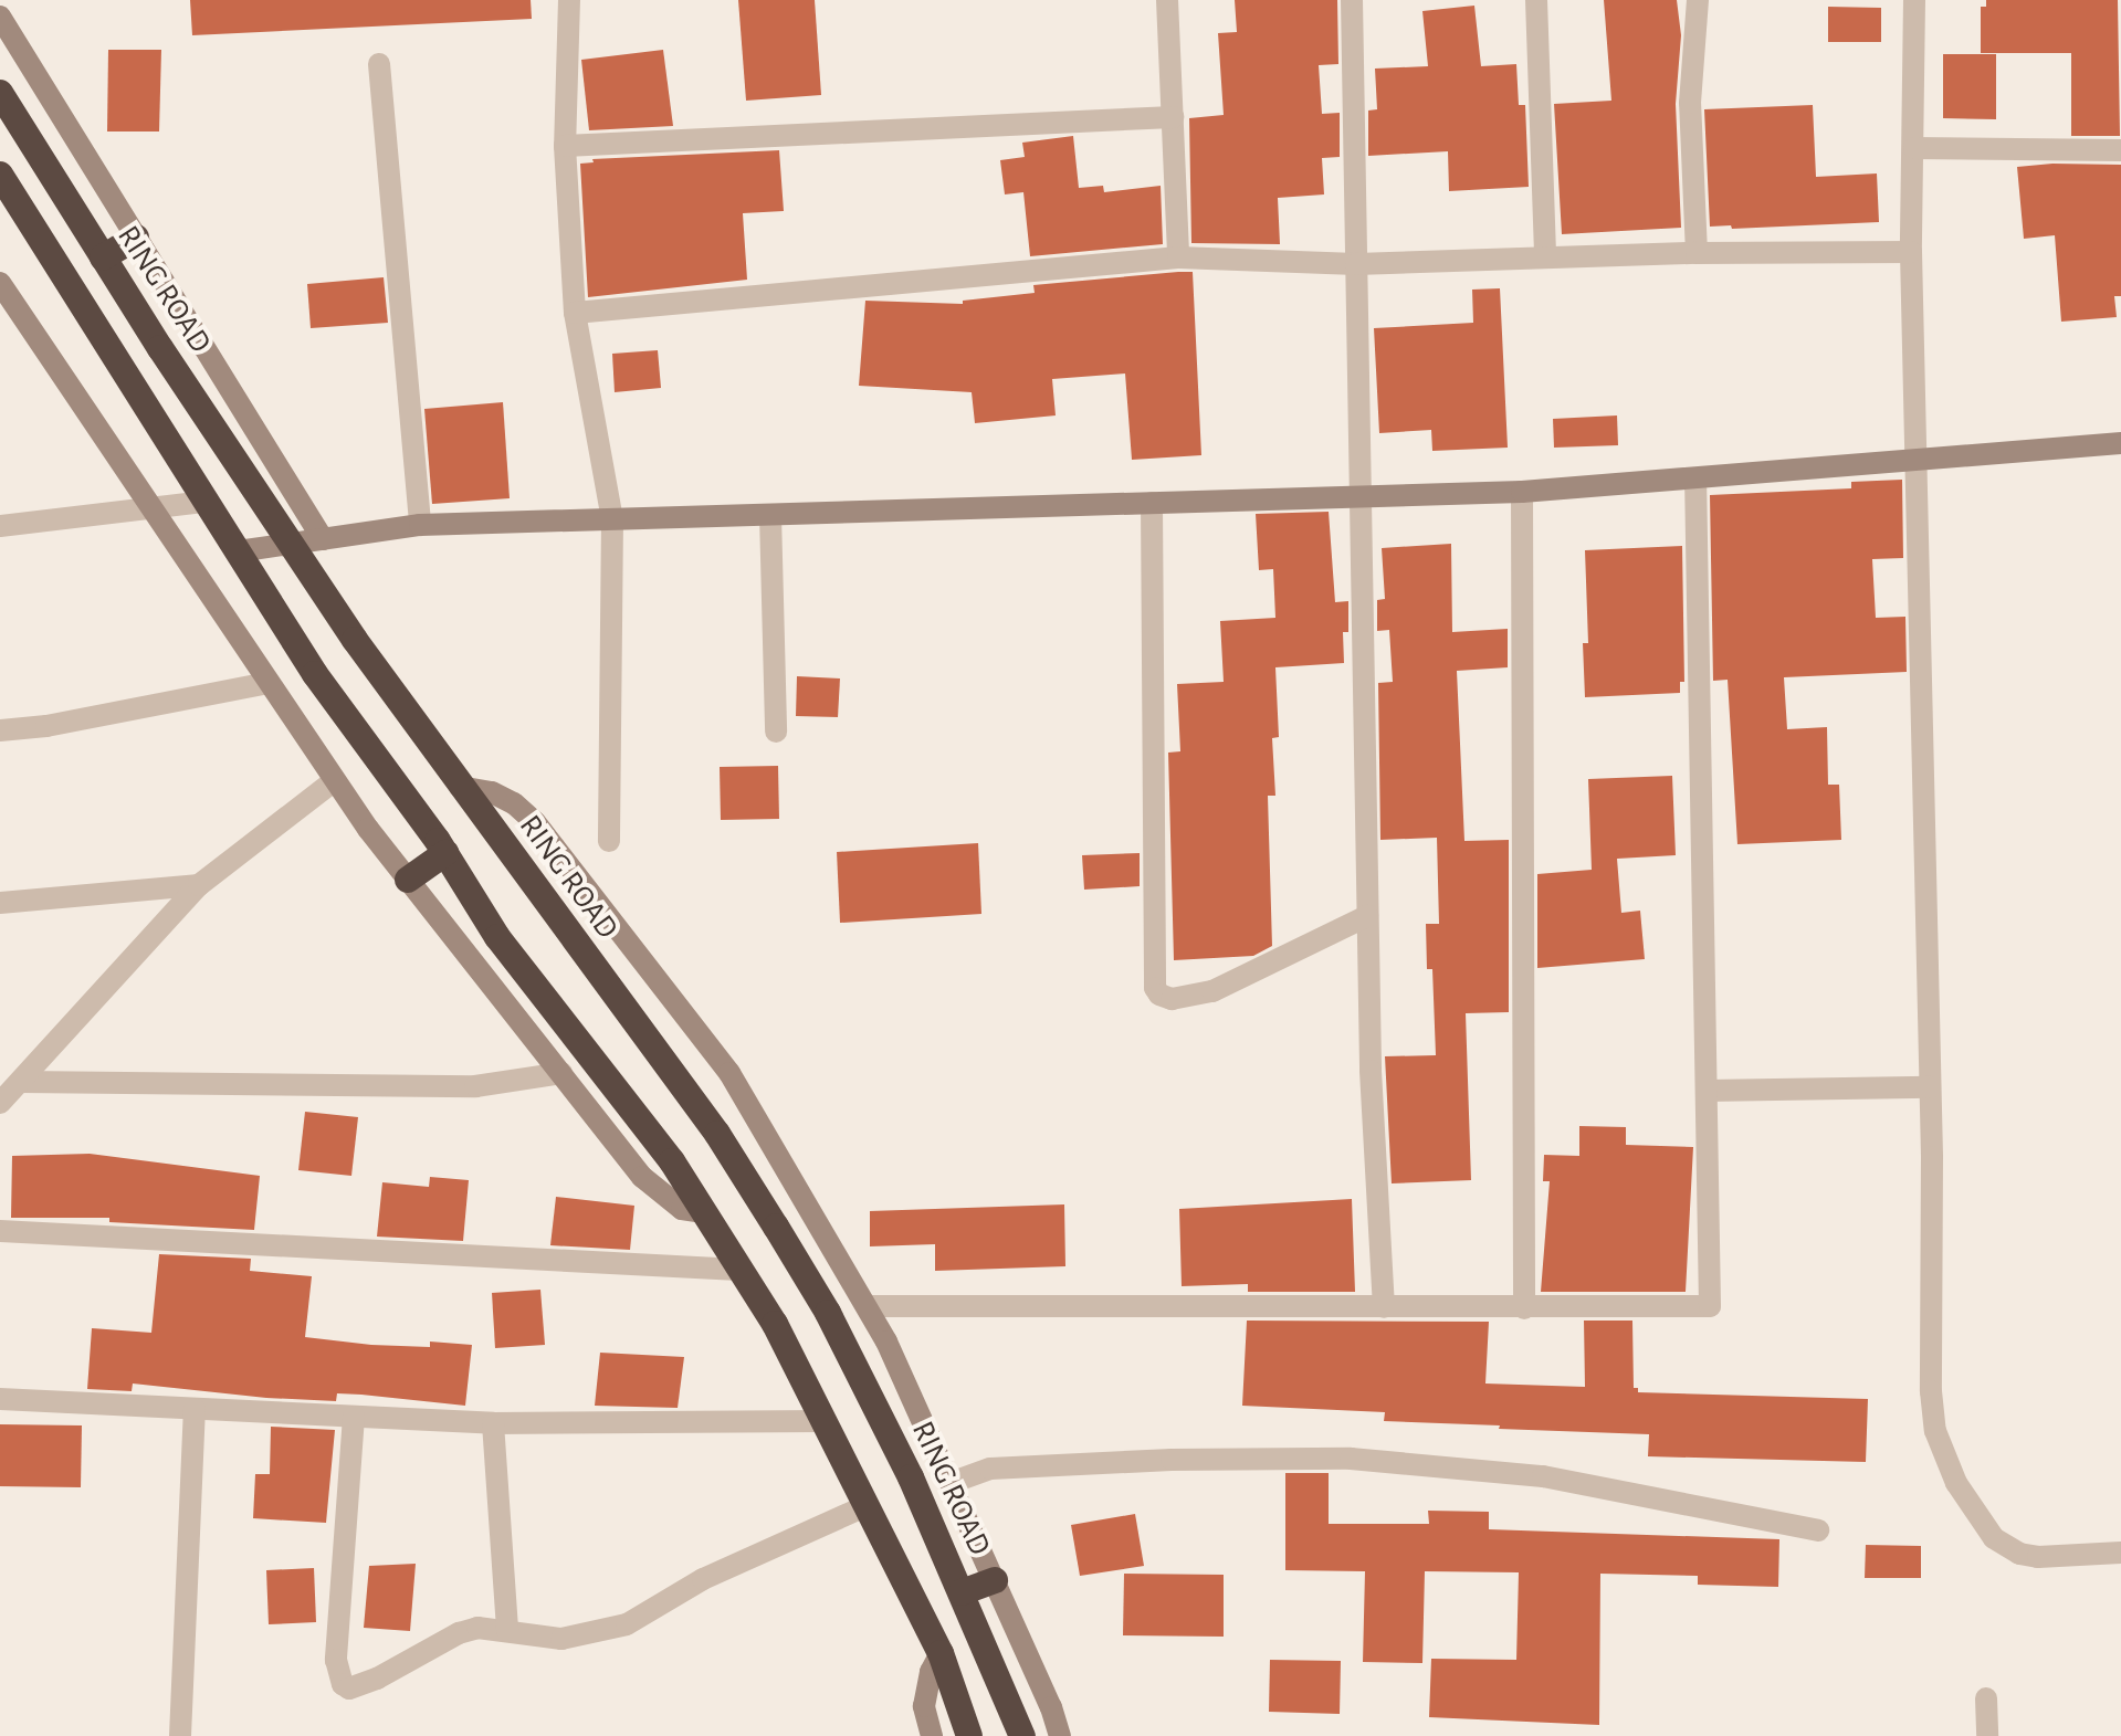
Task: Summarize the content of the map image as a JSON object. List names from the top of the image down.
{
  "streets": {
    "highway": ["RING ROAD"]
  }
}
